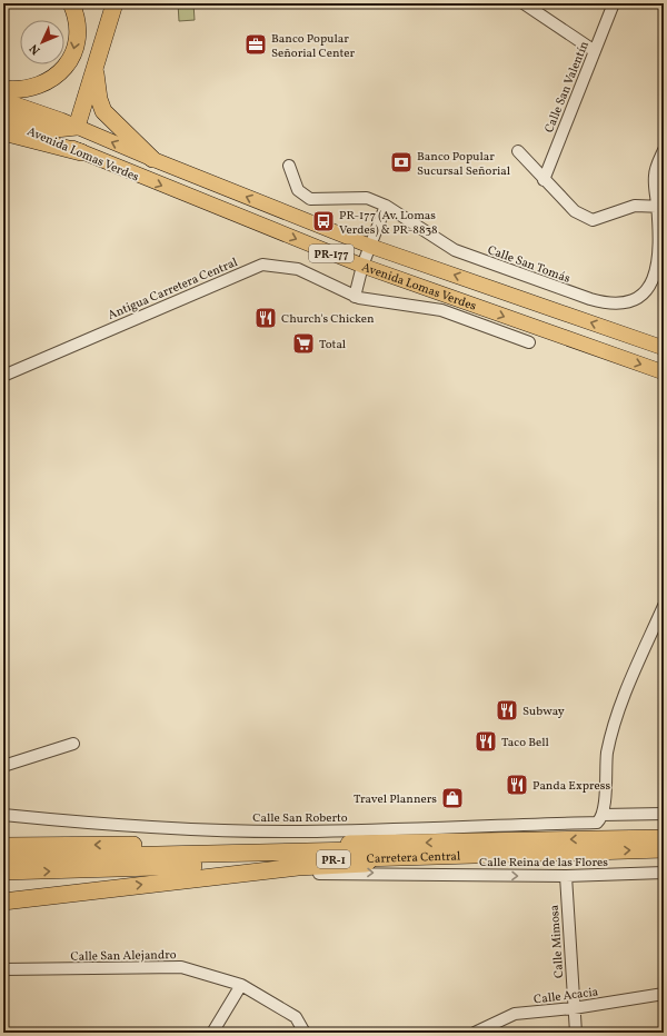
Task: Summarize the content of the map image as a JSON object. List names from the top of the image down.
{
  "streets": {
    "highway": ["Carretera Central", "PR-1"],
    "main road": ["Avenida Lomas Verdes", "PR-177"],
    "street": [
      "Calle San Valentín",
      "Calle San Tomás",
      "Antigua Carretera Central",
      "Calle San Roberto",
      "Calle Reina de las Flores",
      "Calle Mimosa",
      "Calle San Alejandro",
      "Calle Acacia"
    ]
  },
  "crossings": [
    ["Calle Reina de las Flores", "Calle Mimosa"],
    ["Calle Mimosa", "Calle Acacia"]
  ],
  "one_way": ["Calle Reina de las Flores"],
  "places": {
    "office": ["Banco Popular Señorial Center"],
    "bank": ["Banco Popular Sucursal Señorial"],
    "bus stop": ["PR-177 (Av. Lomas Verdes) & PR-8838"],
    "restaurant": [
      "Church's Chicken",
      "Subway",
      "Taco Bell",
      "Panda Express"
    ],
    "supermarket": ["Total"],
    "shop": ["Travel Planners"]
  },
  "north": "bottom left"
}
